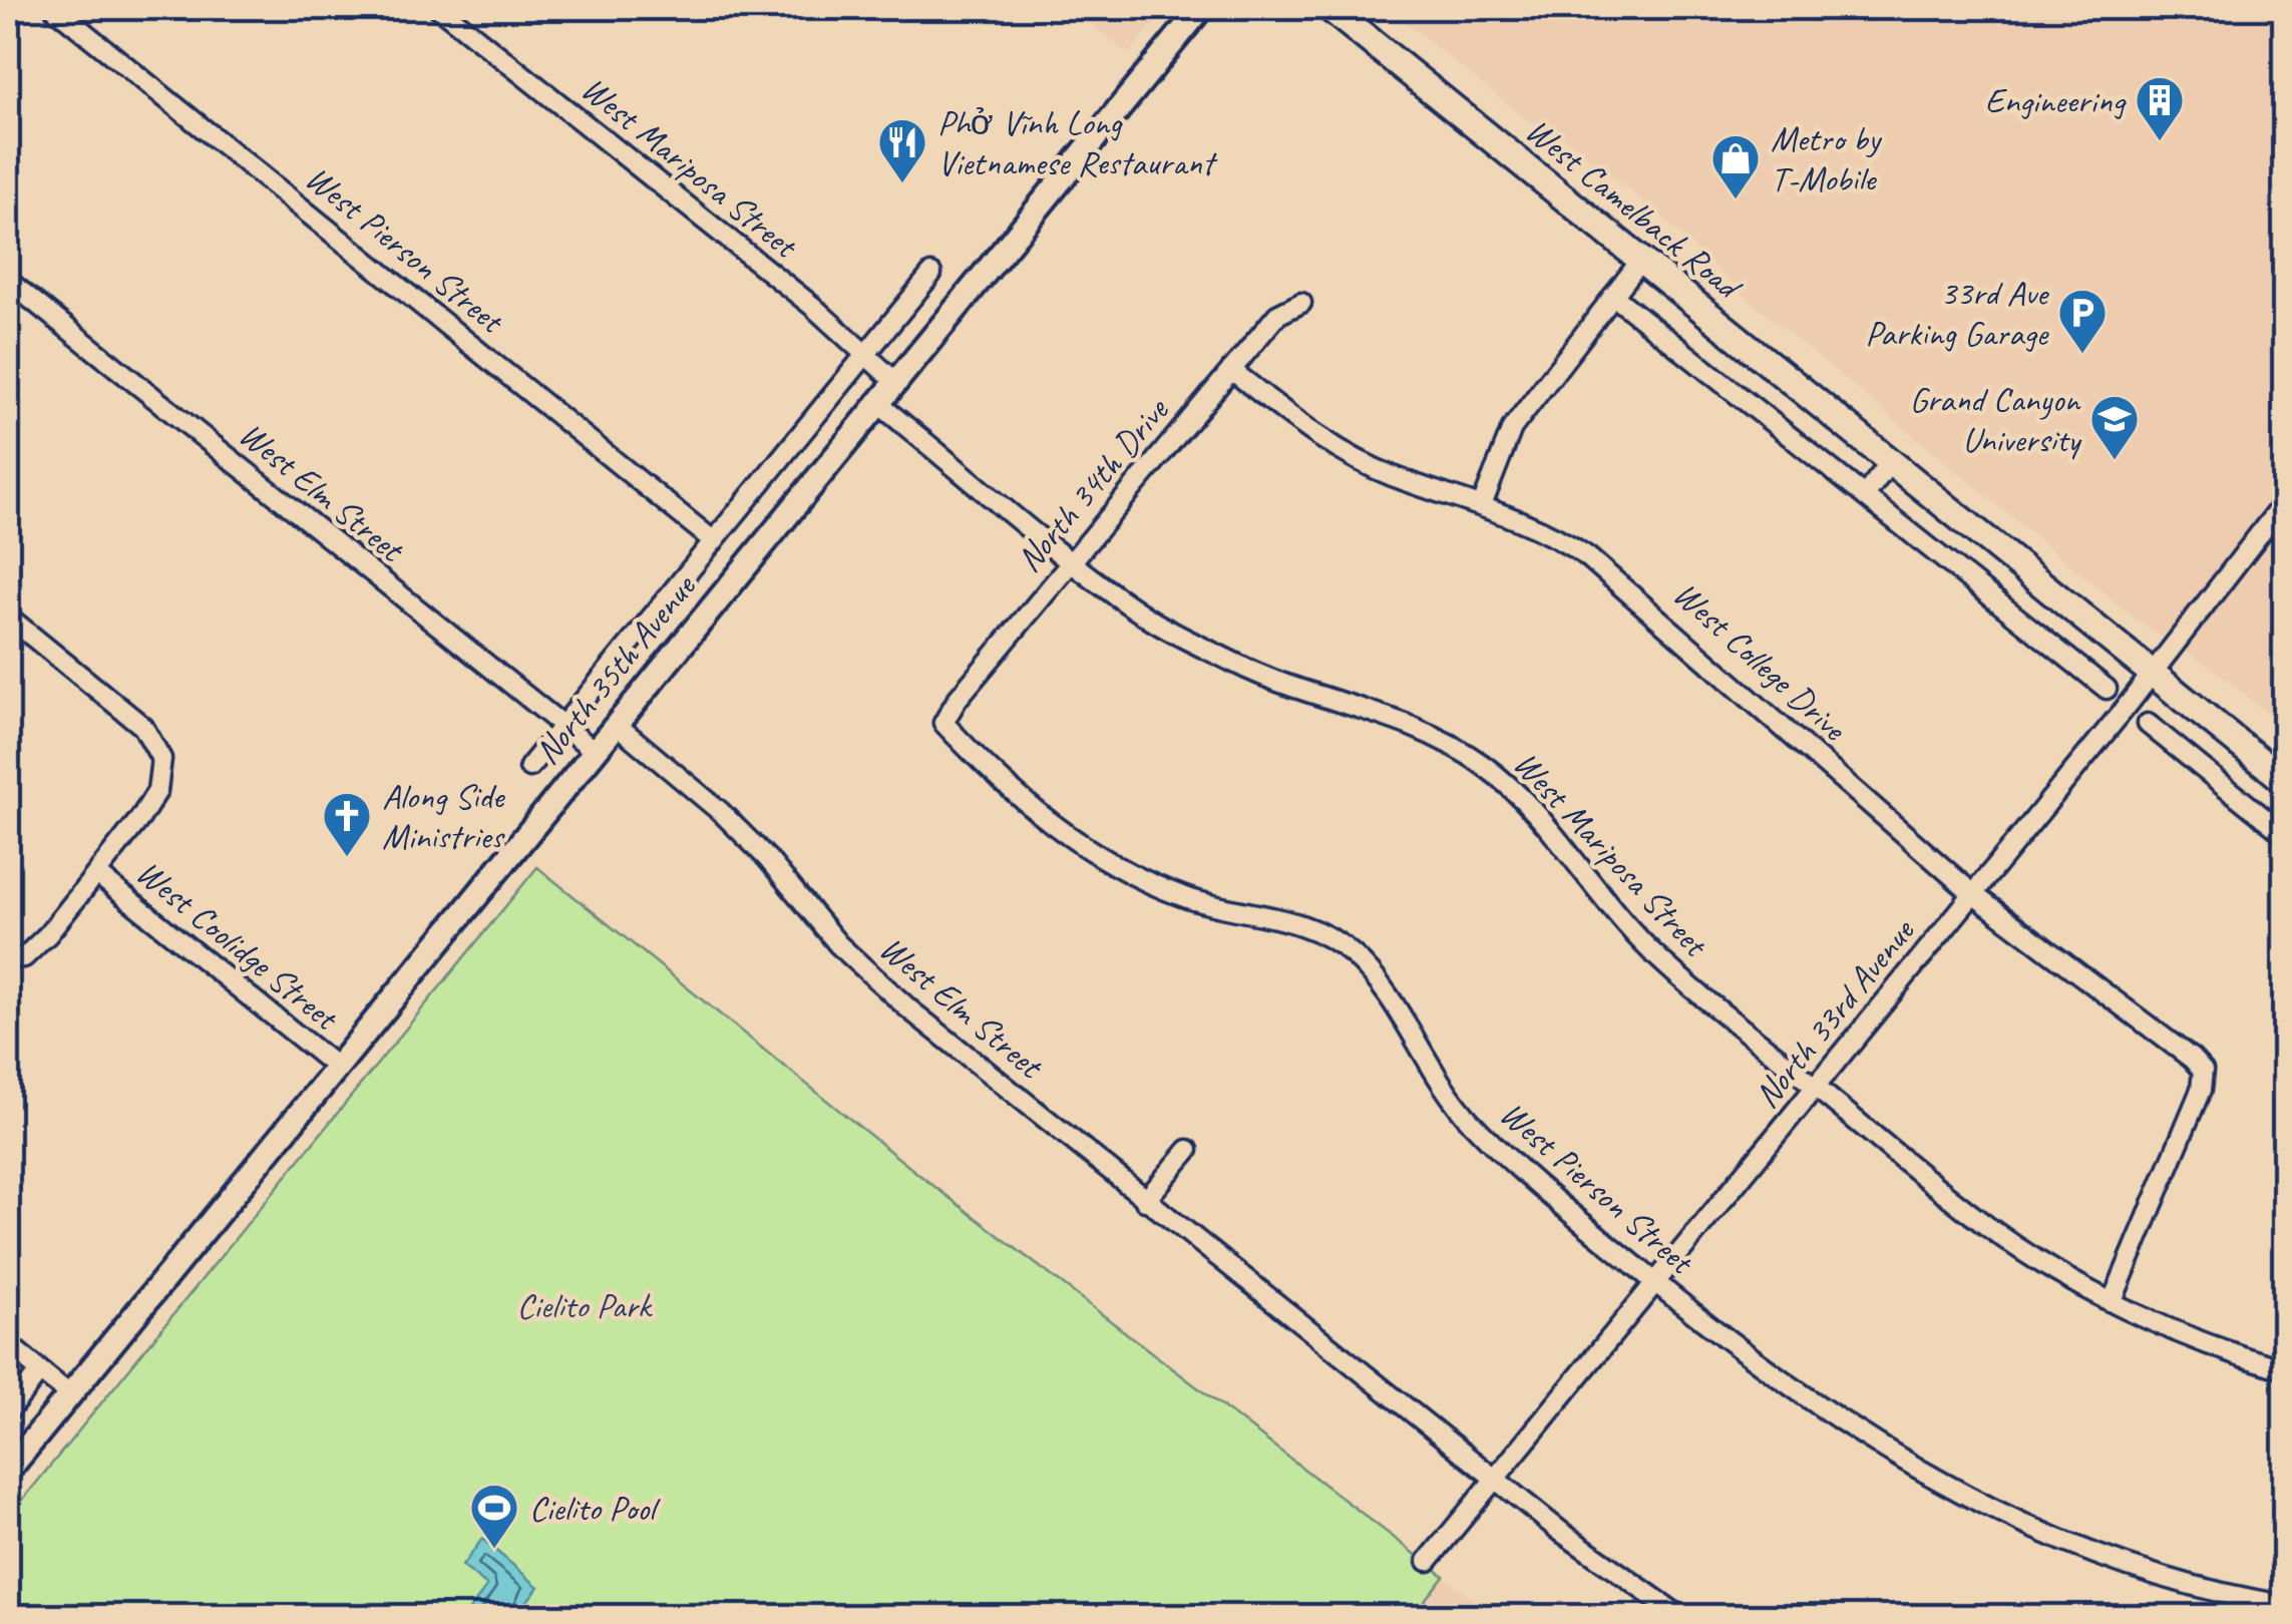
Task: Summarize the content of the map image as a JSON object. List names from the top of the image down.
{
  "streets": {
    "main road": ["West Camelback Road", "North 35th Avenue"],
    "street": [
      "West Mariposa Street",
      "West Pierson Street",
      "North 34th Drive",
      "West Elm Street",
      "West College Drive",
      "West Coolidge Street",
      "North 33rd Avenue"
    ]
  },
  "crossings": [
    ["West Mariposa Street", "North 34th Drive"],
    ["West Mariposa Street", "West College Drive"],
    ["West Mariposa Street", "North 35th Avenue"],
    ["West Mariposa Street", "North 33rd Avenue"],
    ["West Camelback Road", "North 33rd Avenue"],
    ["West Pierson Street", "North 34th Drive"],
    ["West Pierson Street", "North 35th Avenue"],
    ["West Pierson Street", "North 33rd Avenue"],
    ["North 34th Drive", "West College Drive"],
    ["West Elm Street", "North 35th Avenue"],
    ["West Elm Street", "North 33rd Avenue"],
    ["West College Drive", "North 33rd Avenue"],
    ["North 35th Avenue", "West Coolidge Street"]
  ],
  "parks": ["Cielito Park"],
  "places": {
    "building": ["Engineering"],
    "restaurant": ["Phở Vĩnh Long Vietnamese Restaurant"],
    "shop": ["Metro by T-Mobile"],
    "parking": ["33rd Ave Parking Garage"],
    "school or university": ["Grand Canyon University"],
    "church": ["Along Side Ministries"],
    "sports": ["Cielito Pool"]
  }
}
